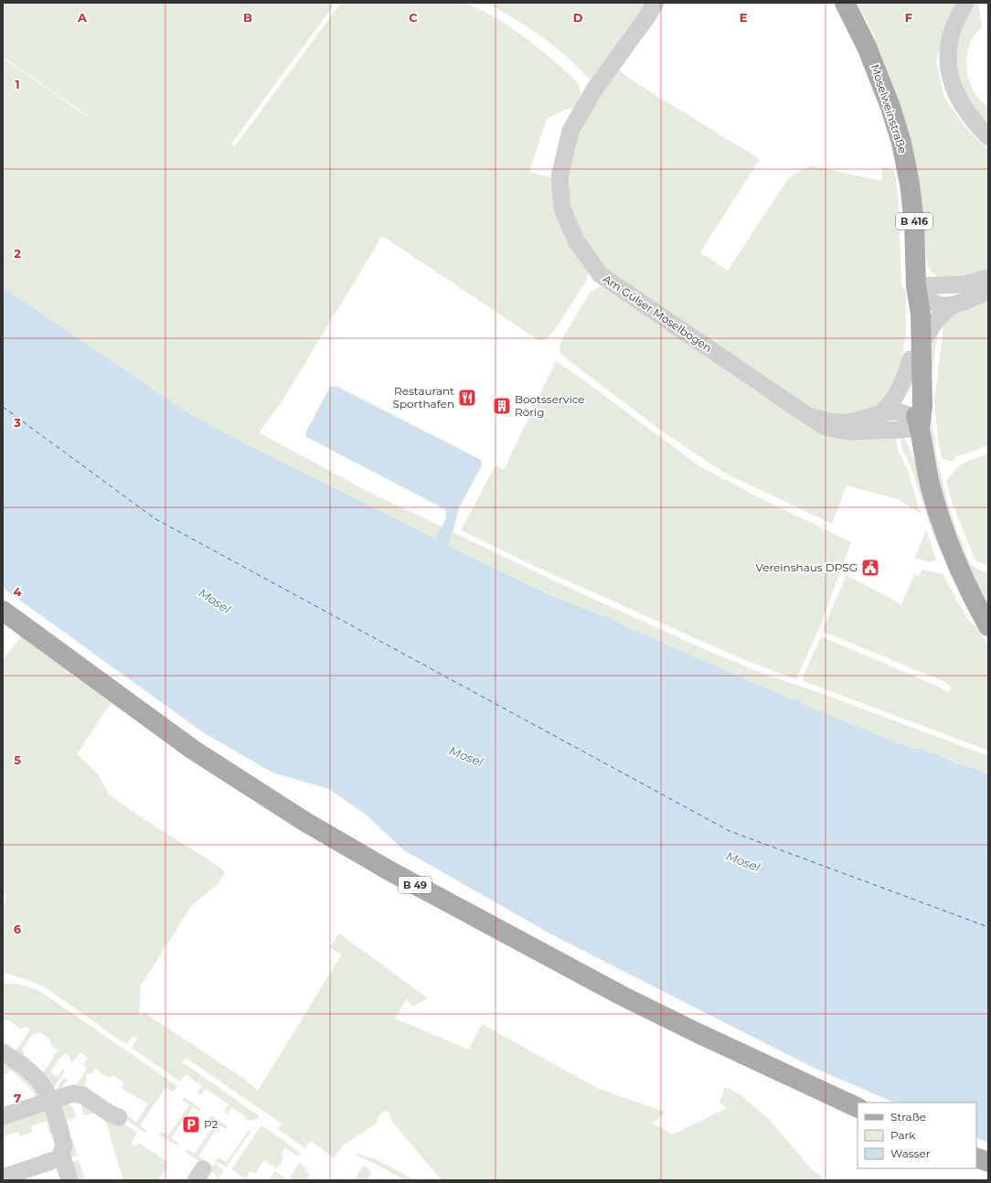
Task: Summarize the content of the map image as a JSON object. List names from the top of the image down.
{
  "streets": {
    "main road": ["Moselweinstraße", "B 416", "B 49"],
    "street": ["Am Gülser Moselbogen"]
  },
  "crossings": [
    ["Moselweinstraße", "Am Gülser Moselbogen"]
  ],
  "water": ["Mosel"],
  "places": {
    "restaurant": ["Restaurant Sporthafen"],
    "building": ["Bootsservice Rörig"],
    "public building": ["Vereinshaus DPSG"],
    "parking": ["P2"]
  },
  "legend": ["Straße", "Park", "Wasser"],
  "grid": {
    "columns": [
      "A",
      "B",
      "C",
      "D",
      "E",
      "F"
    ],
    "rows": [
      "1",
      "2",
      "3",
      "4",
      "5",
      "6",
      "7"
    ]
  }
}
